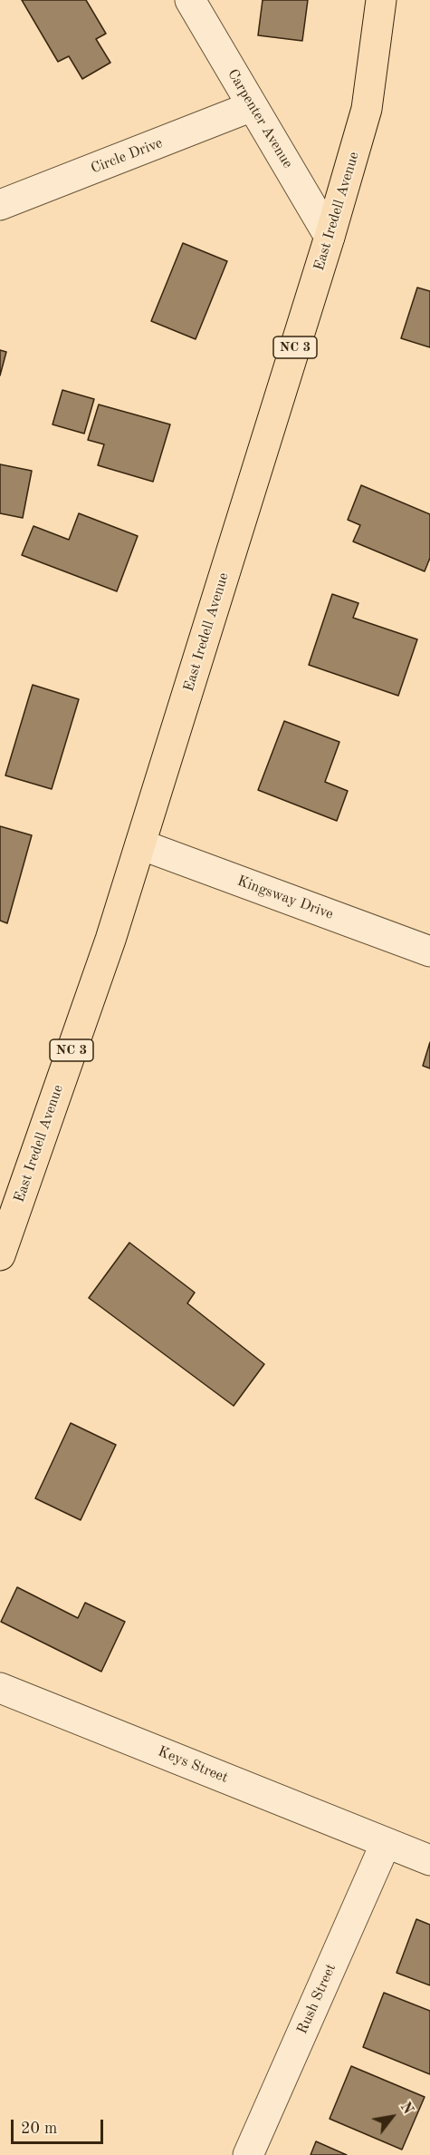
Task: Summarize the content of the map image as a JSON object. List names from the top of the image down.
{
  "streets": {
    "main road": ["East Iredell Avenue", "NC 3"],
    "street": [
      "Carpenter Avenue",
      "Circle Drive",
      "Kingsway Drive",
      "Keys Street",
      "Rush Street"
    ]
  },
  "crossings": [
    ["Carpenter Avenue", "Circle Drive"],
    ["Carpenter Avenue", "East Iredell Avenue"],
    ["East Iredell Avenue", "Kingsway Drive"],
    ["Keys Street", "Rush Street"]
  ],
  "scale_bar": "20 m",
  "north": "top right"
}
